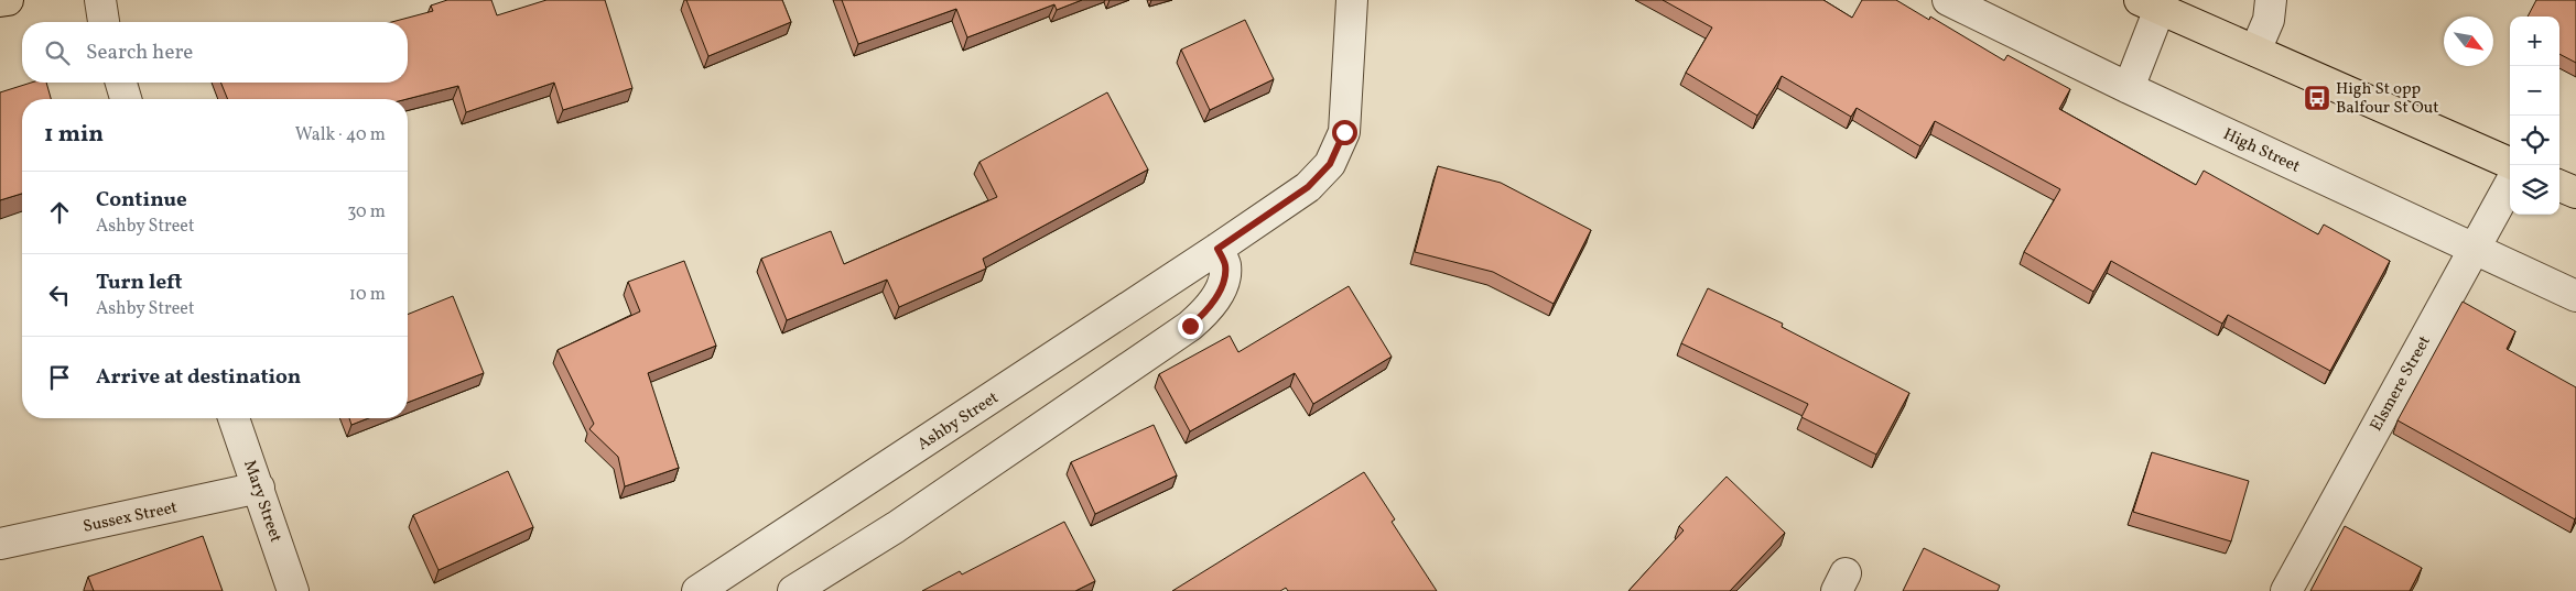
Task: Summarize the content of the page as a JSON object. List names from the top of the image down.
{
  "streets": {
    "street": [
      "High Street",
      "Elsmere Street",
      "Ashby Street",
      "Mary Street",
      "Sussex Street"
    ]
  },
  "crossings": [
    ["High Street", "Elsmere Street"],
    ["Mary Street", "Sussex Street"]
  ],
  "places": {
    "bus stop": ["High St opp Balfour St Out"]
  },
  "north": "bottom right",
  "page": {
    "map_buttons": ["+", "−"],
    "search": "Search here",
    "heading": ["1 min", "Walk · 40 m"],
    "list": [
      ["Continue", "Ashby Street", "30 m"],
      ["Turn left", "Ashby Street", "10 m"],
      "Arrive at destination"
    ]
  }
}
